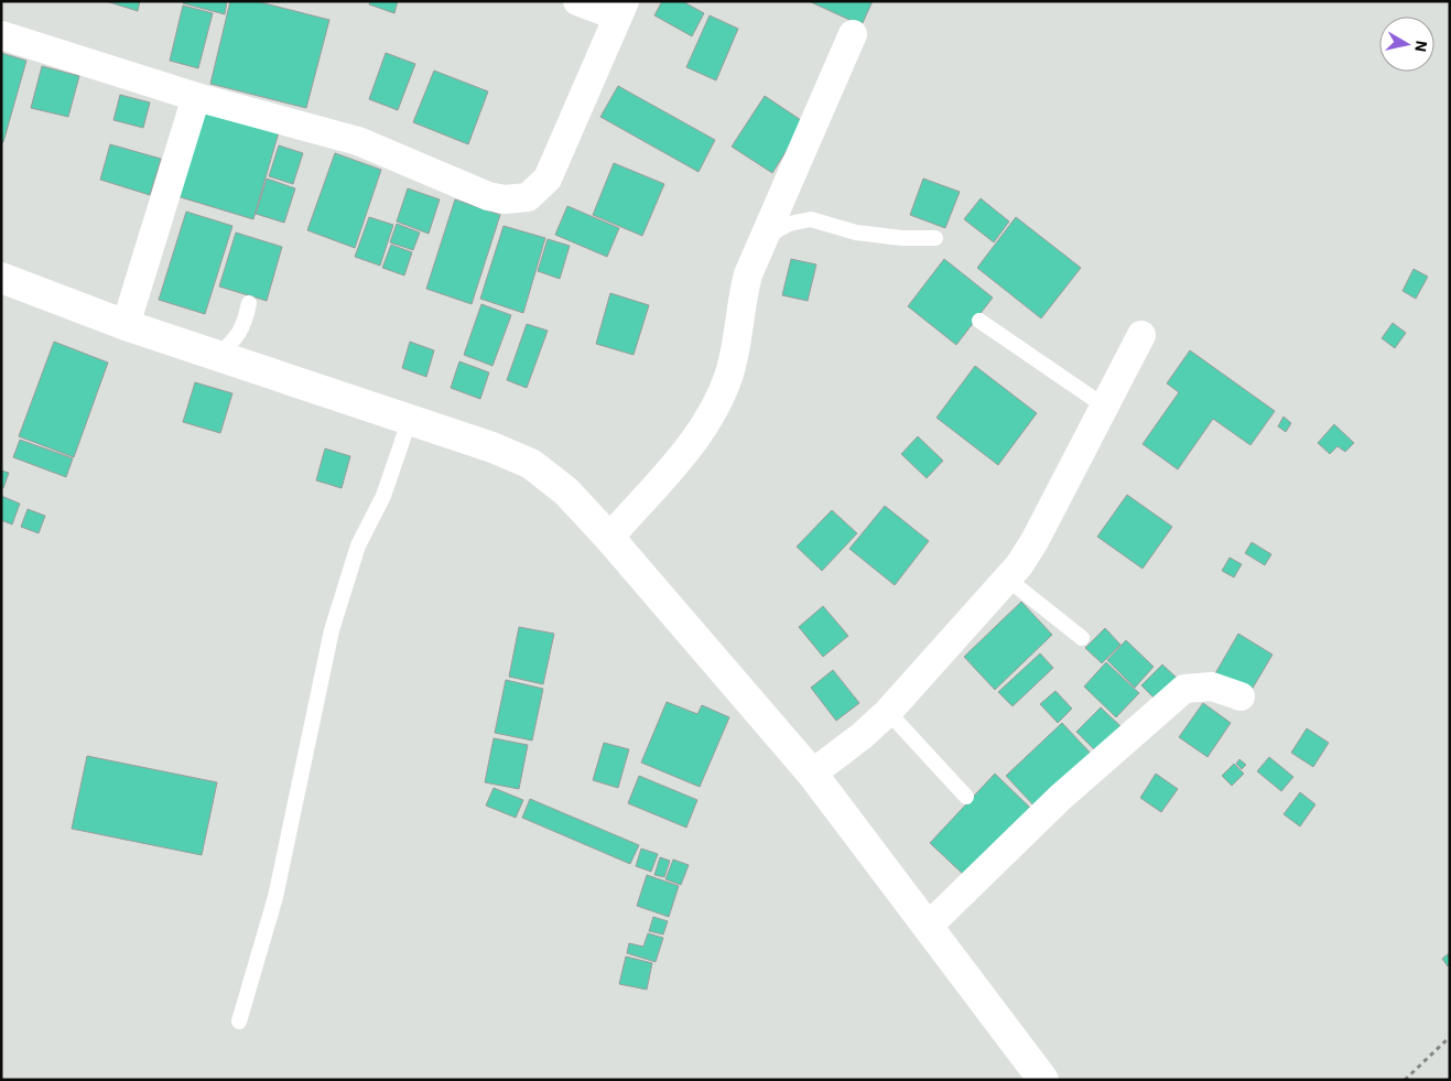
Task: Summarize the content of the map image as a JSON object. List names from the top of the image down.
{
  "north": "right"
}
